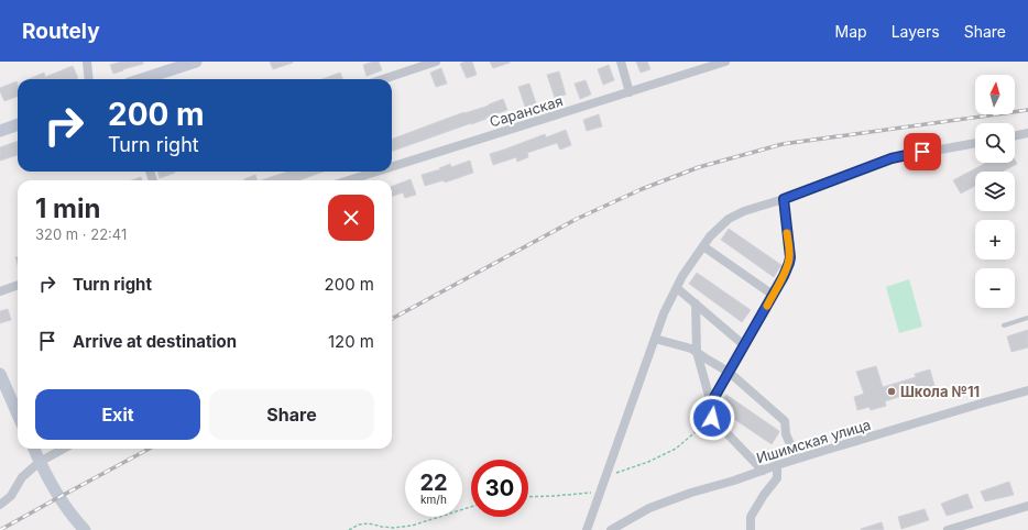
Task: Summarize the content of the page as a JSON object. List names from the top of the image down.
{
  "streets": {
    "street": ["Саранская", "Ишимская улица"]
  },
  "places": ["Школа №11"],
  "north": "top",
  "page": {
    "header": "Routely",
    "nav": ["Map", "Layers", "Share"],
    "map_buttons": ["+", "−"],
    "turn": ["200 m", "Turn right"],
    "heading": ["1 min", "320 m · 22:41"],
    "list": [
      {
        "name": "Turn right",
        "value": "200 m"
      },
      {
        "name": "Arrive at destination",
        "value": "120 m"
      }
    ],
    "buttons": ["Exit", "Share"],
    "speed": "22 km/h",
    "limit": "30"
  }
}
